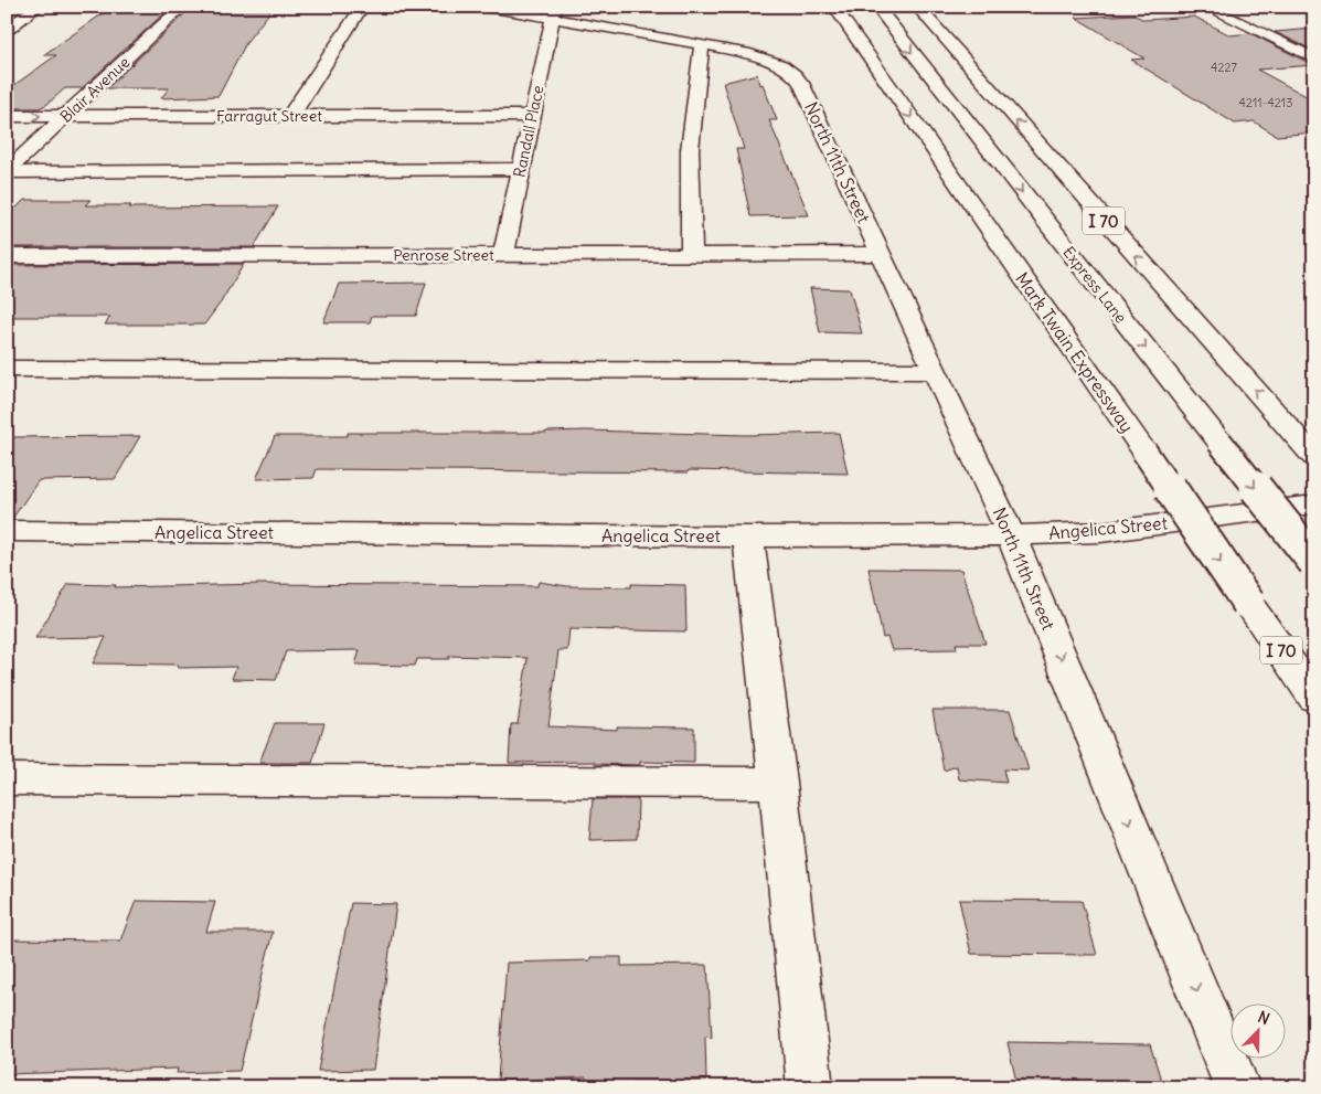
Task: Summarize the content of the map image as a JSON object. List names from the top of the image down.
{
  "streets": {
    "main road": [
      "Blair Avenue",
      "Farragut Street",
      "Randall Place",
      "North 11th Street",
      "I 70",
      "Penrose Street",
      "Express Lane",
      "Mark Twain Expressway",
      "Angelica Street"
    ]
  },
  "crossings": [
    ["Blair Avenue", "Farragut Street"],
    ["Farragut Street", "Randall Place"],
    ["Randall Place", "Penrose Street"],
    ["North 11th Street", "Penrose Street"],
    ["North 11th Street", "Angelica Street"]
  ],
  "one_way": ["North 11th Street"],
  "house_numbers": ["4227", "4211-4213"],
  "north": "top right"
}
